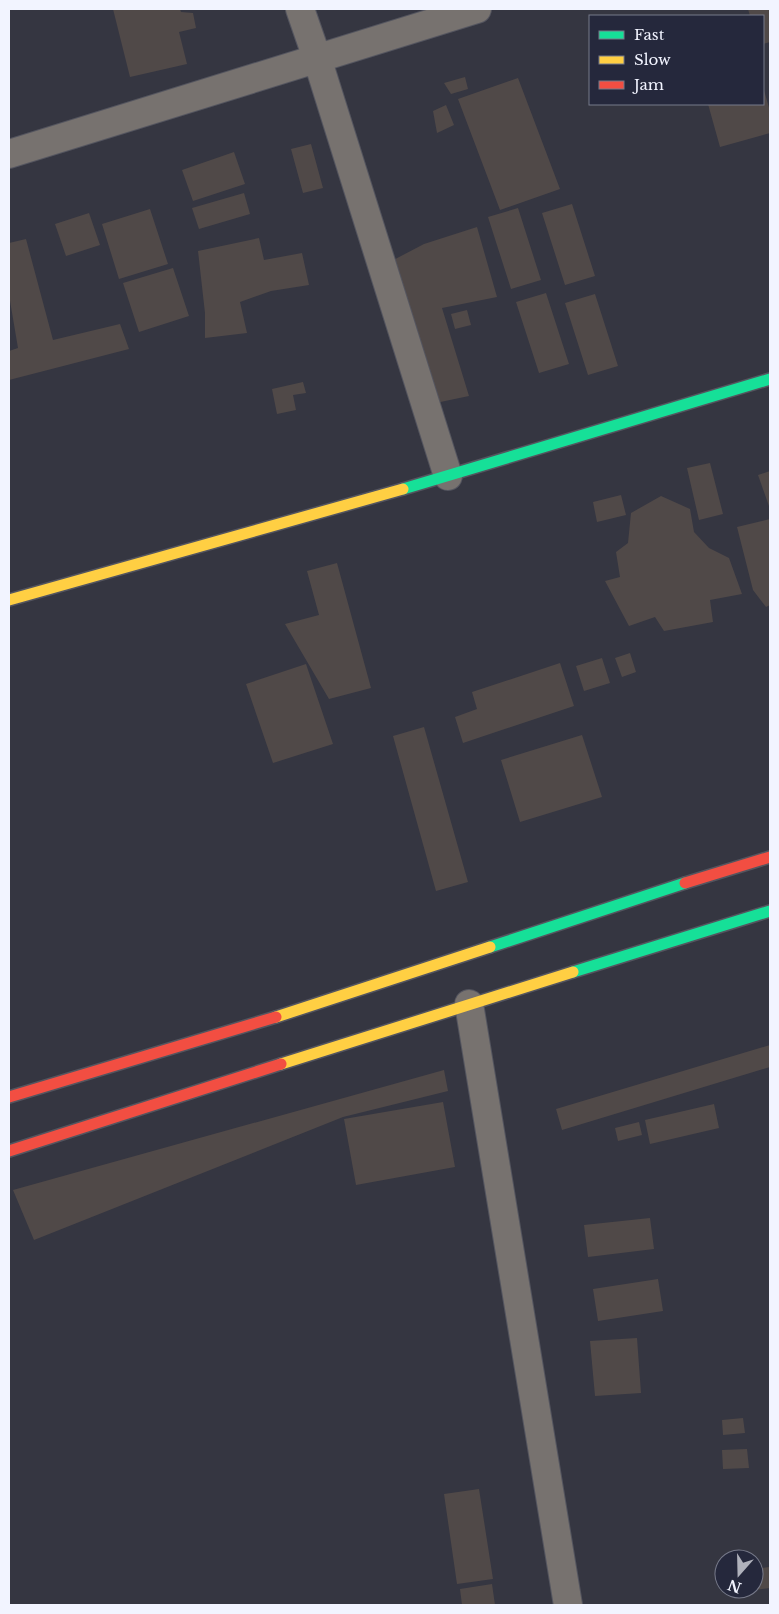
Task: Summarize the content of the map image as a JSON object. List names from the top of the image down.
{
  "legend": ["Fast", "Slow", "Jam"],
  "north": "bottom"
}
